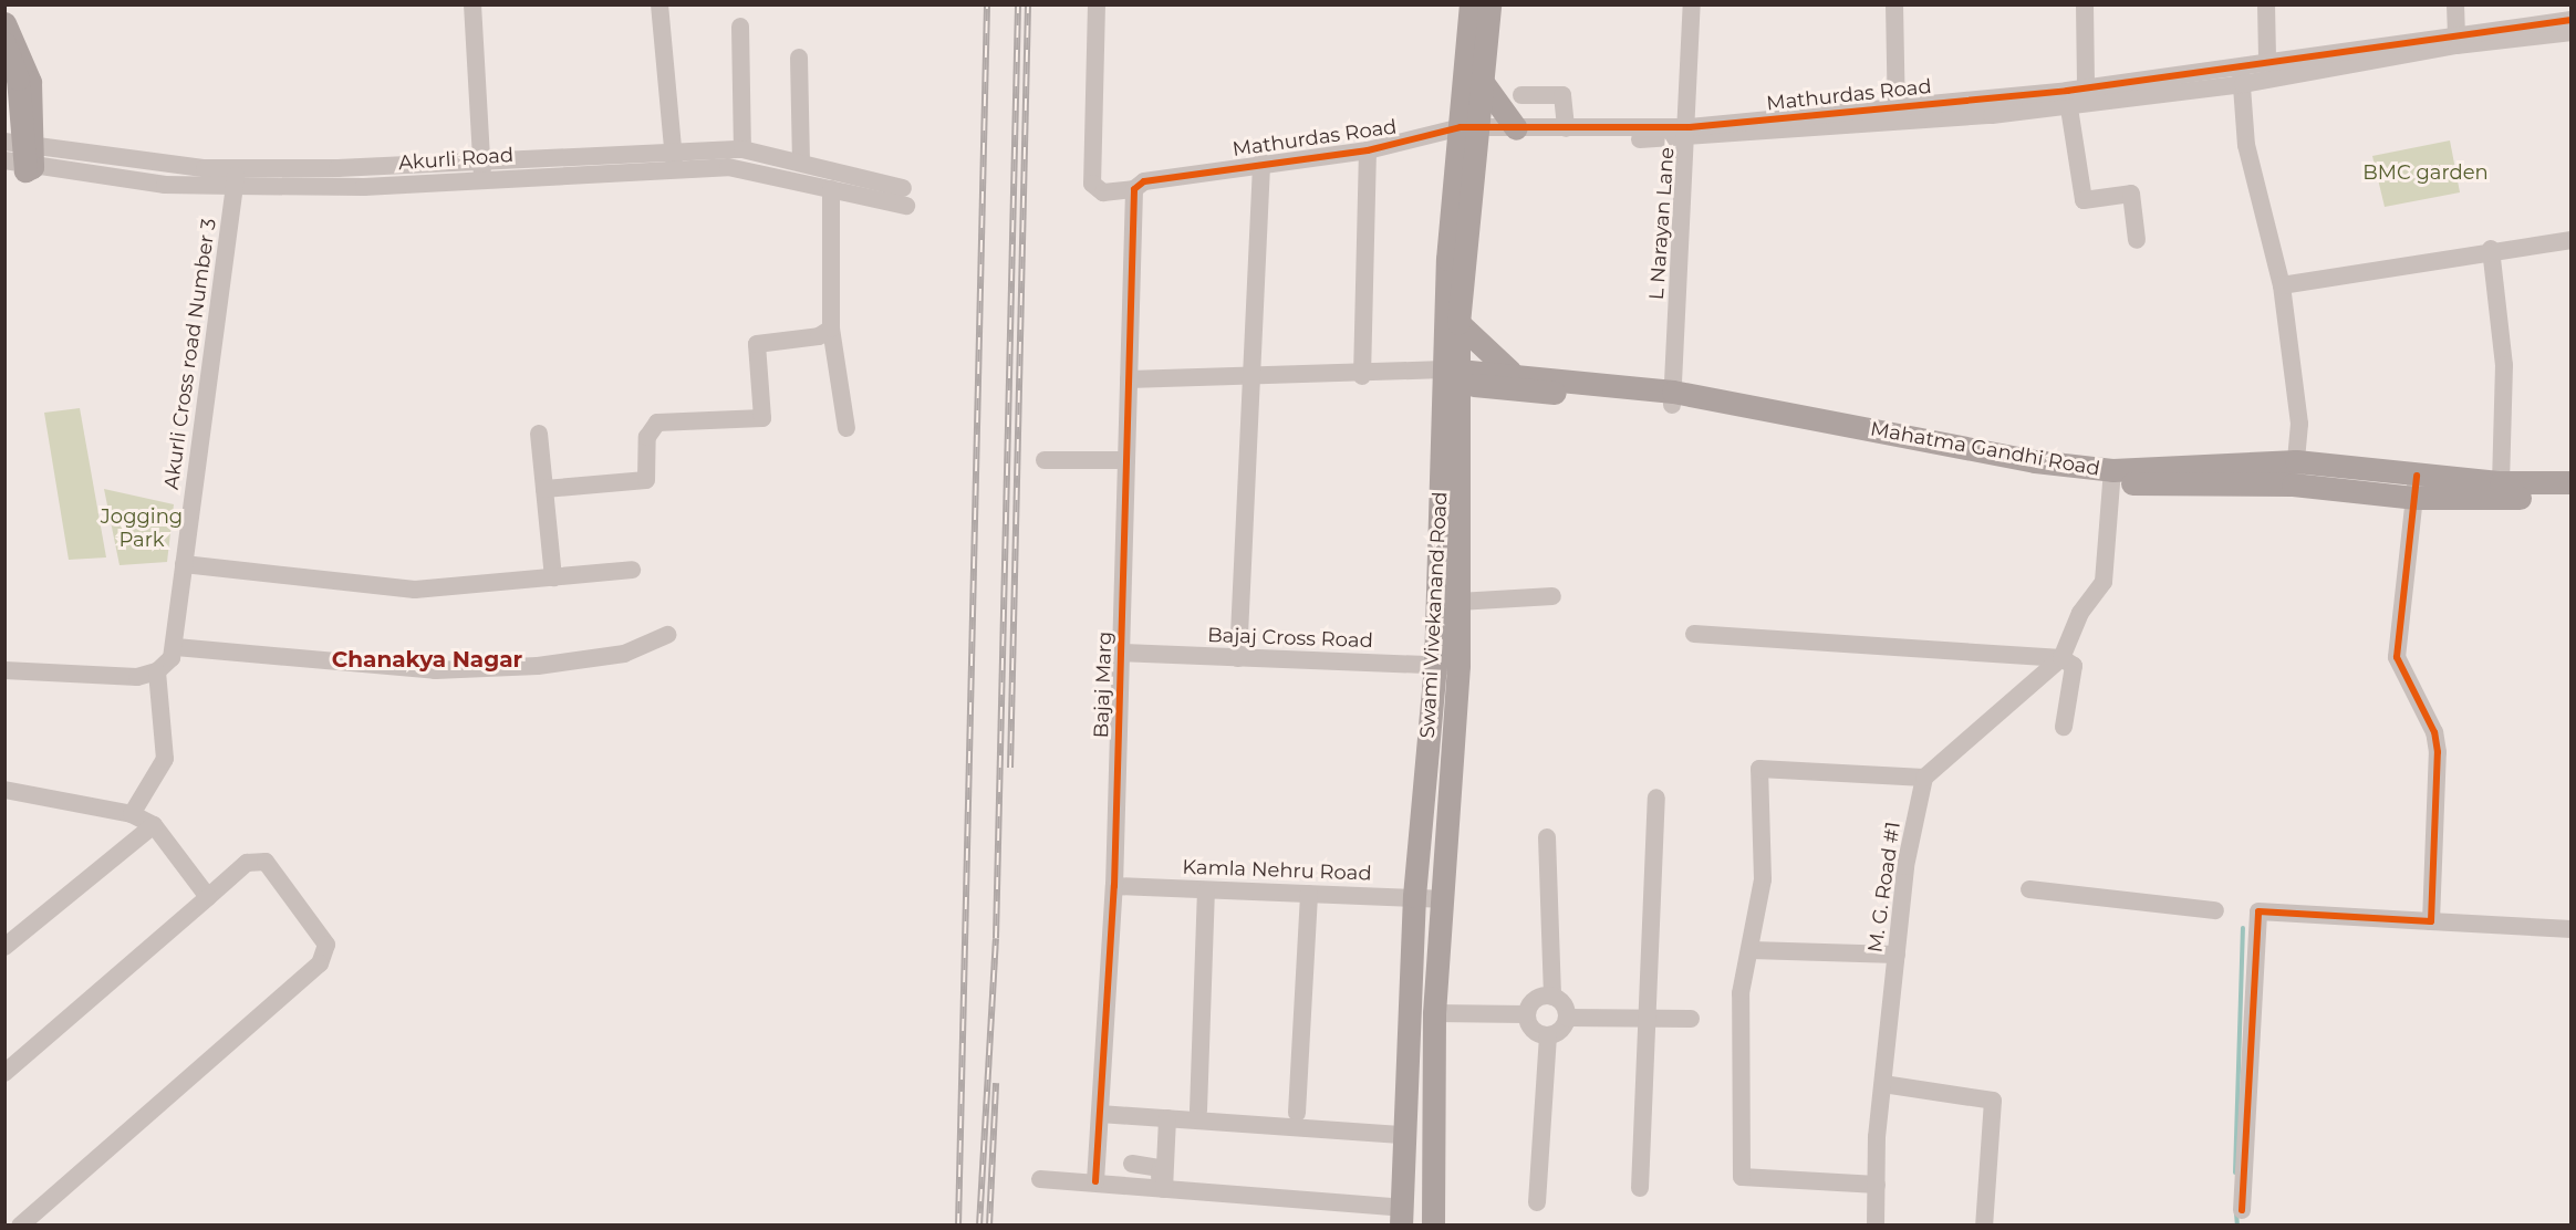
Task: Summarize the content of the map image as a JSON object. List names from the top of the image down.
{
  "streets": {
    "main road": ["Mahatma Gandhi Road", "Swami Vivekanand Road"],
    "street": [
      "Mathurdas Road",
      "Akurli Road",
      "L Narayan Lane",
      "Akurli Cross road Number 3",
      "Bajaj Cross Road",
      "Bajaj Marg",
      "Kamla Nehru Road",
      "M. G. Road #1"
    ]
  },
  "crossings": [
    ["Mathurdas Road", "L Narayan Lane"],
    ["Mathurdas Road", "Swami Vivekanand Road"],
    ["Mathurdas Road", "Bajaj Marg"],
    ["Akurli Road", "Akurli Cross road Number 3"],
    ["L Narayan Lane", "Mahatma Gandhi Road"],
    ["Mahatma Gandhi Road", "Swami Vivekanand Road"],
    ["Swami Vivekanand Road", "Bajaj Cross Road"],
    ["Swami Vivekanand Road", "Kamla Nehru Road"],
    ["Bajaj Cross Road", "Bajaj Marg"],
    ["Bajaj Marg", "Kamla Nehru Road"]
  ],
  "districts": ["Chanakya Nagar"],
  "parks": ["BMC garden", "Jogging Park"]
}
